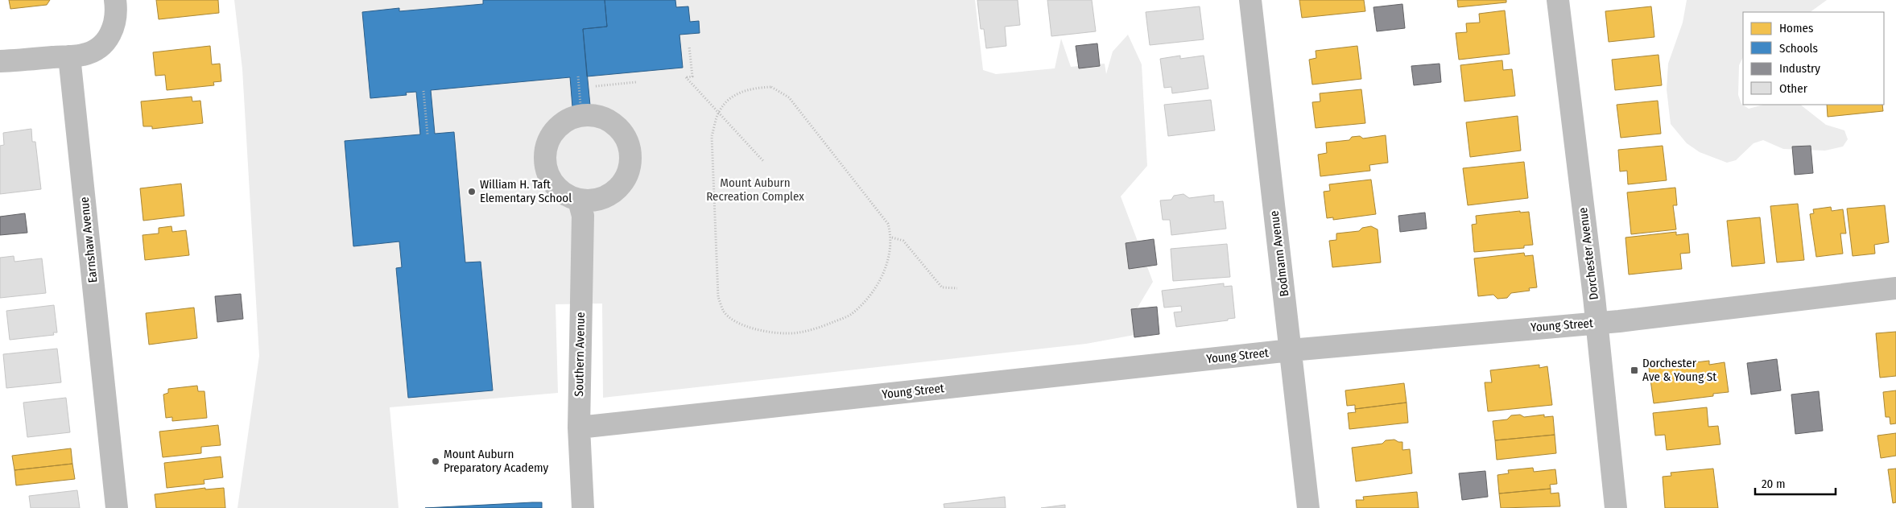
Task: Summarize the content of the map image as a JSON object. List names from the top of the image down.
{
  "streets": {
    "street": [
      "Earnshaw Avenue",
      "Bodmann Avenue",
      "Dorchester Avenue",
      "Young Street",
      "Southern Avenue"
    ]
  },
  "crossings": [
    ["Bodmann Avenue", "Young Street"],
    ["Dorchester Avenue", "Young Street"],
    ["Young Street", "Southern Avenue"]
  ],
  "parks": ["Mount Auburn Recreation Complex"],
  "places": {
    "other": ["William H. Taft Elementary School", "Mount Auburn Preparatory Academy"],
    "transit": ["Dorchester Ave & Young St"]
  },
  "legend": [
    "Homes",
    "Schools",
    "Industry",
    "Other"
  ],
  "scale_bar": "20 m"
}
